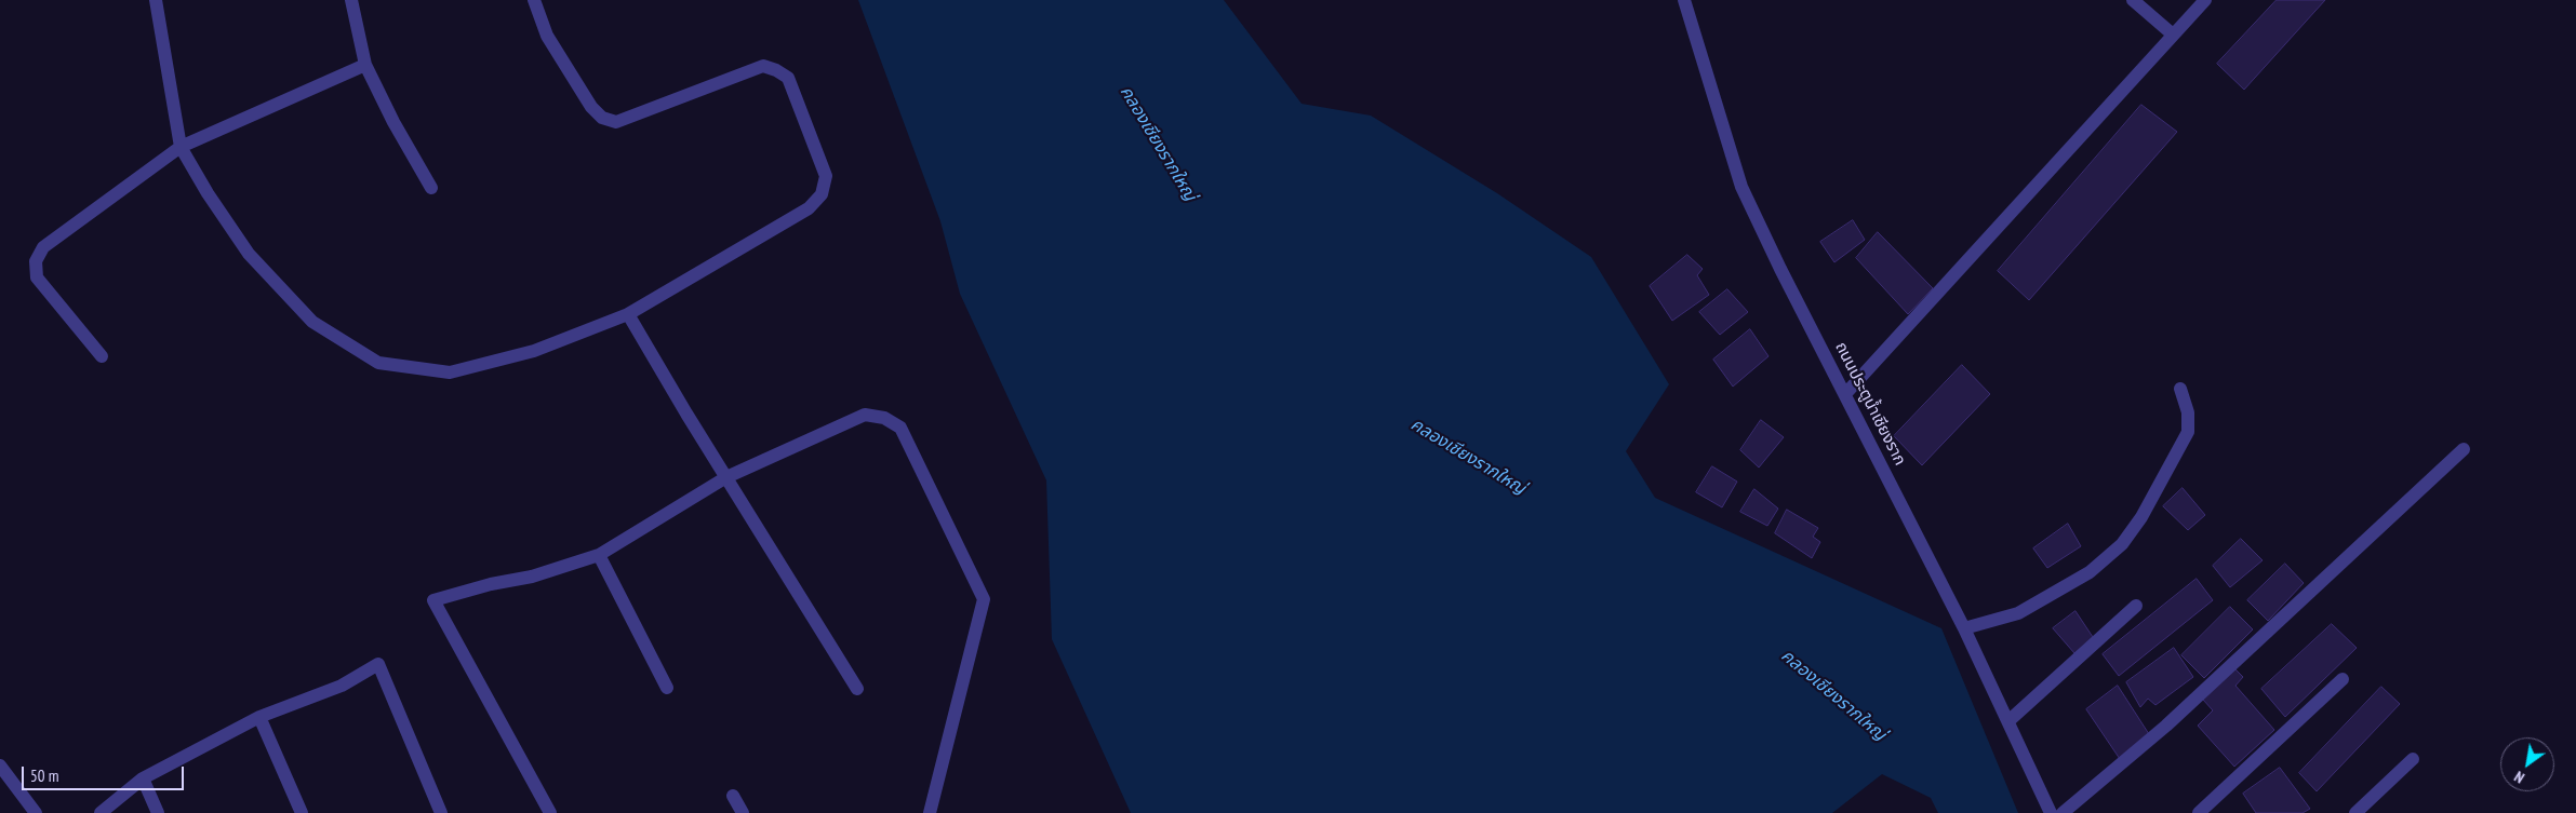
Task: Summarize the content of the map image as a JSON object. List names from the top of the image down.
{
  "streets": {
    "street": ["ถนนประตูน้ำเชียงราก"]
  },
  "water": ["คลองเชียงรากใหญ่"],
  "scale_bar": "50 m",
  "north": "bottom left"
}
